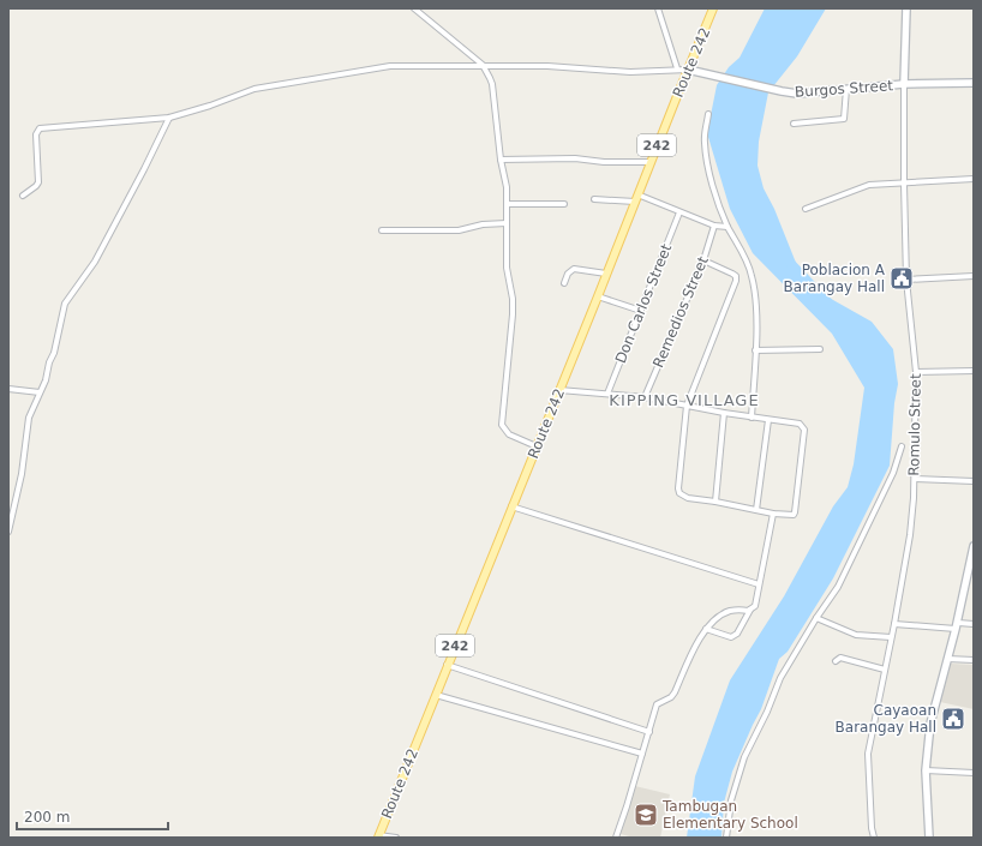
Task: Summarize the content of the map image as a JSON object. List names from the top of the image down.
{
  "streets": {
    "main road": ["Route 242", "242"],
    "street": [
      "Burgos Street",
      "Don Carlos Street",
      "Remedios Street",
      "Romulo Street"
    ]
  },
  "crossings": [
    ["Route 242", "Burgos Street"],
    ["Burgos Street", "Romulo Street"]
  ],
  "districts": ["KIPPING VILLAGE"],
  "places": {
    "public building": ["Poblacion A Barangay Hall", "Cayaoan Barangay Hall"],
    "school or university": ["Tambugan Elementary School"]
  },
  "scale_bar": "200 m"
}
